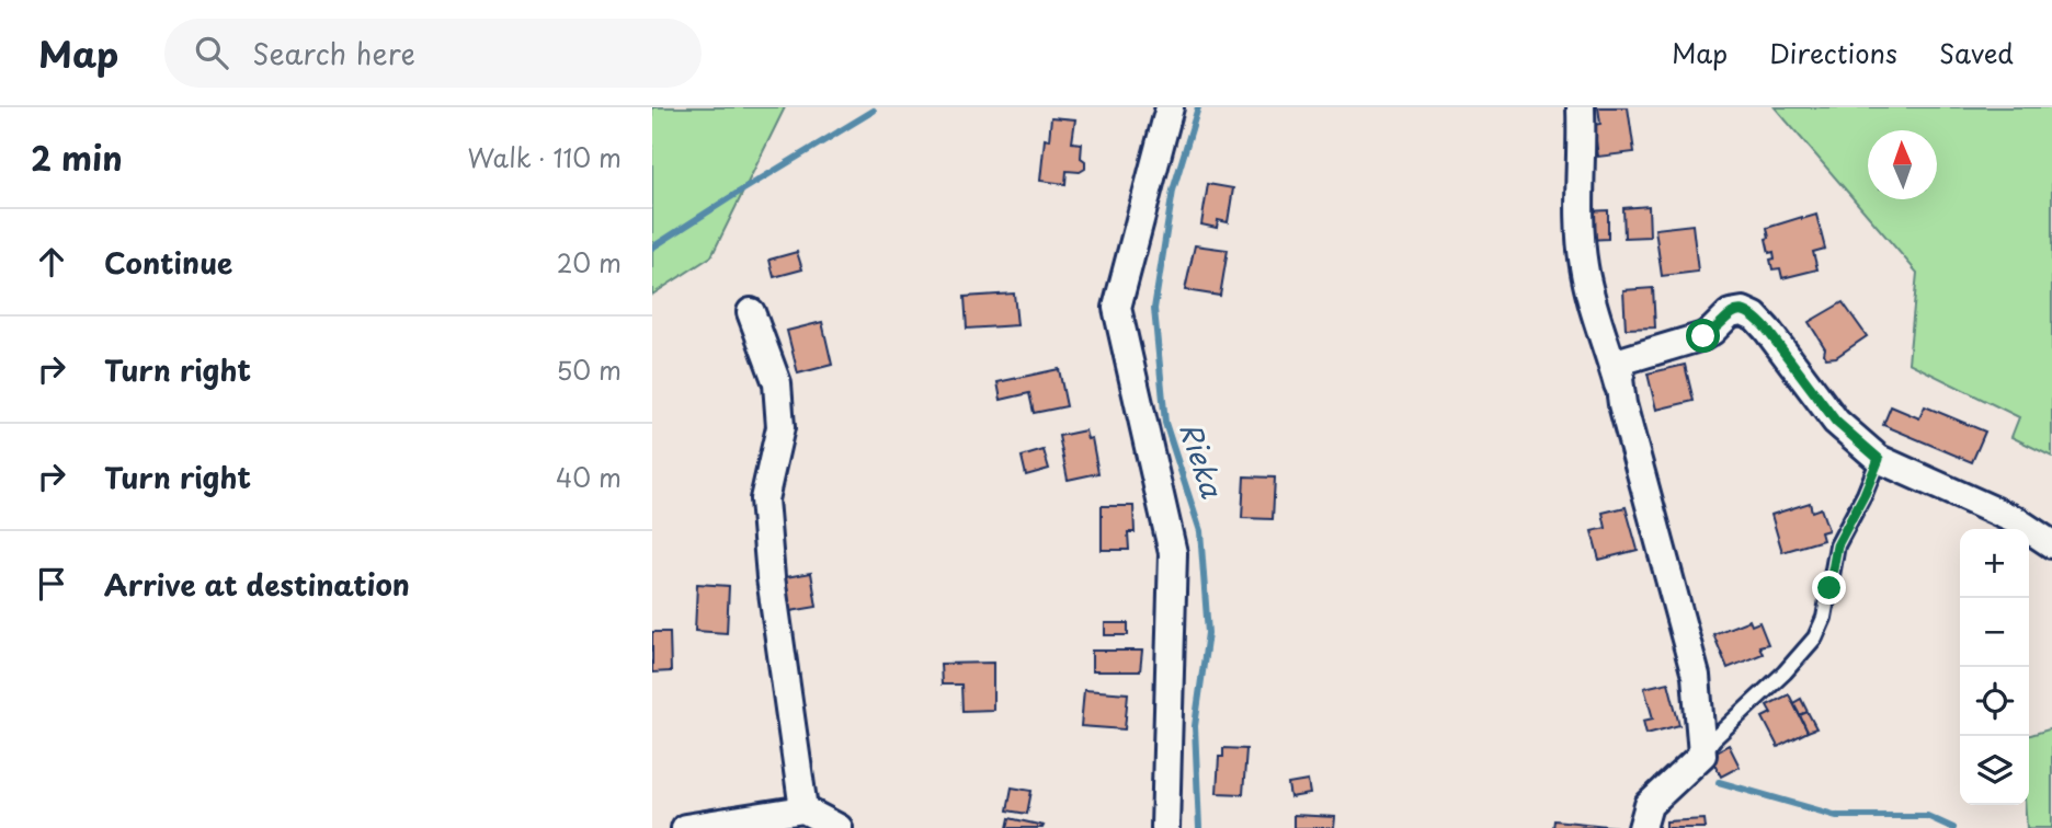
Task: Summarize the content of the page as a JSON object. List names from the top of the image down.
{
  "water": ["Rieka"],
  "north": "top",
  "page": {
    "header": "Map",
    "search": "Search here",
    "nav": ["Map", "Directions", "Saved"],
    "heading": ["2 min", "Walk · 110 m"],
    "list": [
      ["Continue", "20 m"],
      ["Turn right", "50 m"],
      ["Turn right", "40 m"],
      "Arrive at destination"
    ],
    "map_buttons": ["+", "−"]
  }
}
